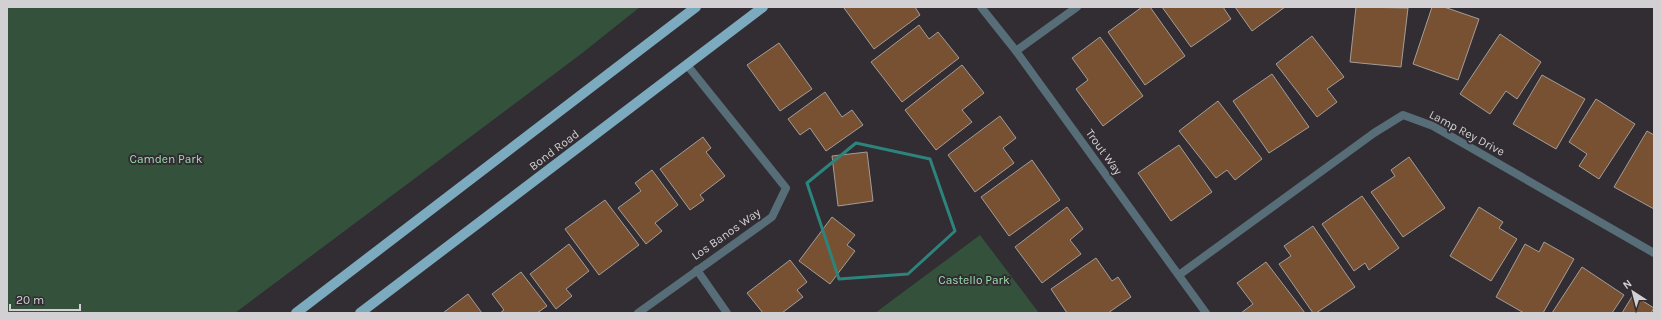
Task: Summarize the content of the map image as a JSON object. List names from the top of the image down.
{
  "streets": {
    "main road": ["Bond Road"],
    "street": ["Lamp Rey Drive", "Trout Way", "Los Banos Way"]
  },
  "crossings": [
    ["Lamp Rey Drive", "Trout Way"],
    ["Bond Road", "Los Banos Way"]
  ],
  "parks": ["Camden Park", "Castello Park"],
  "scale_bar": "20 m",
  "north": "top left"
}
